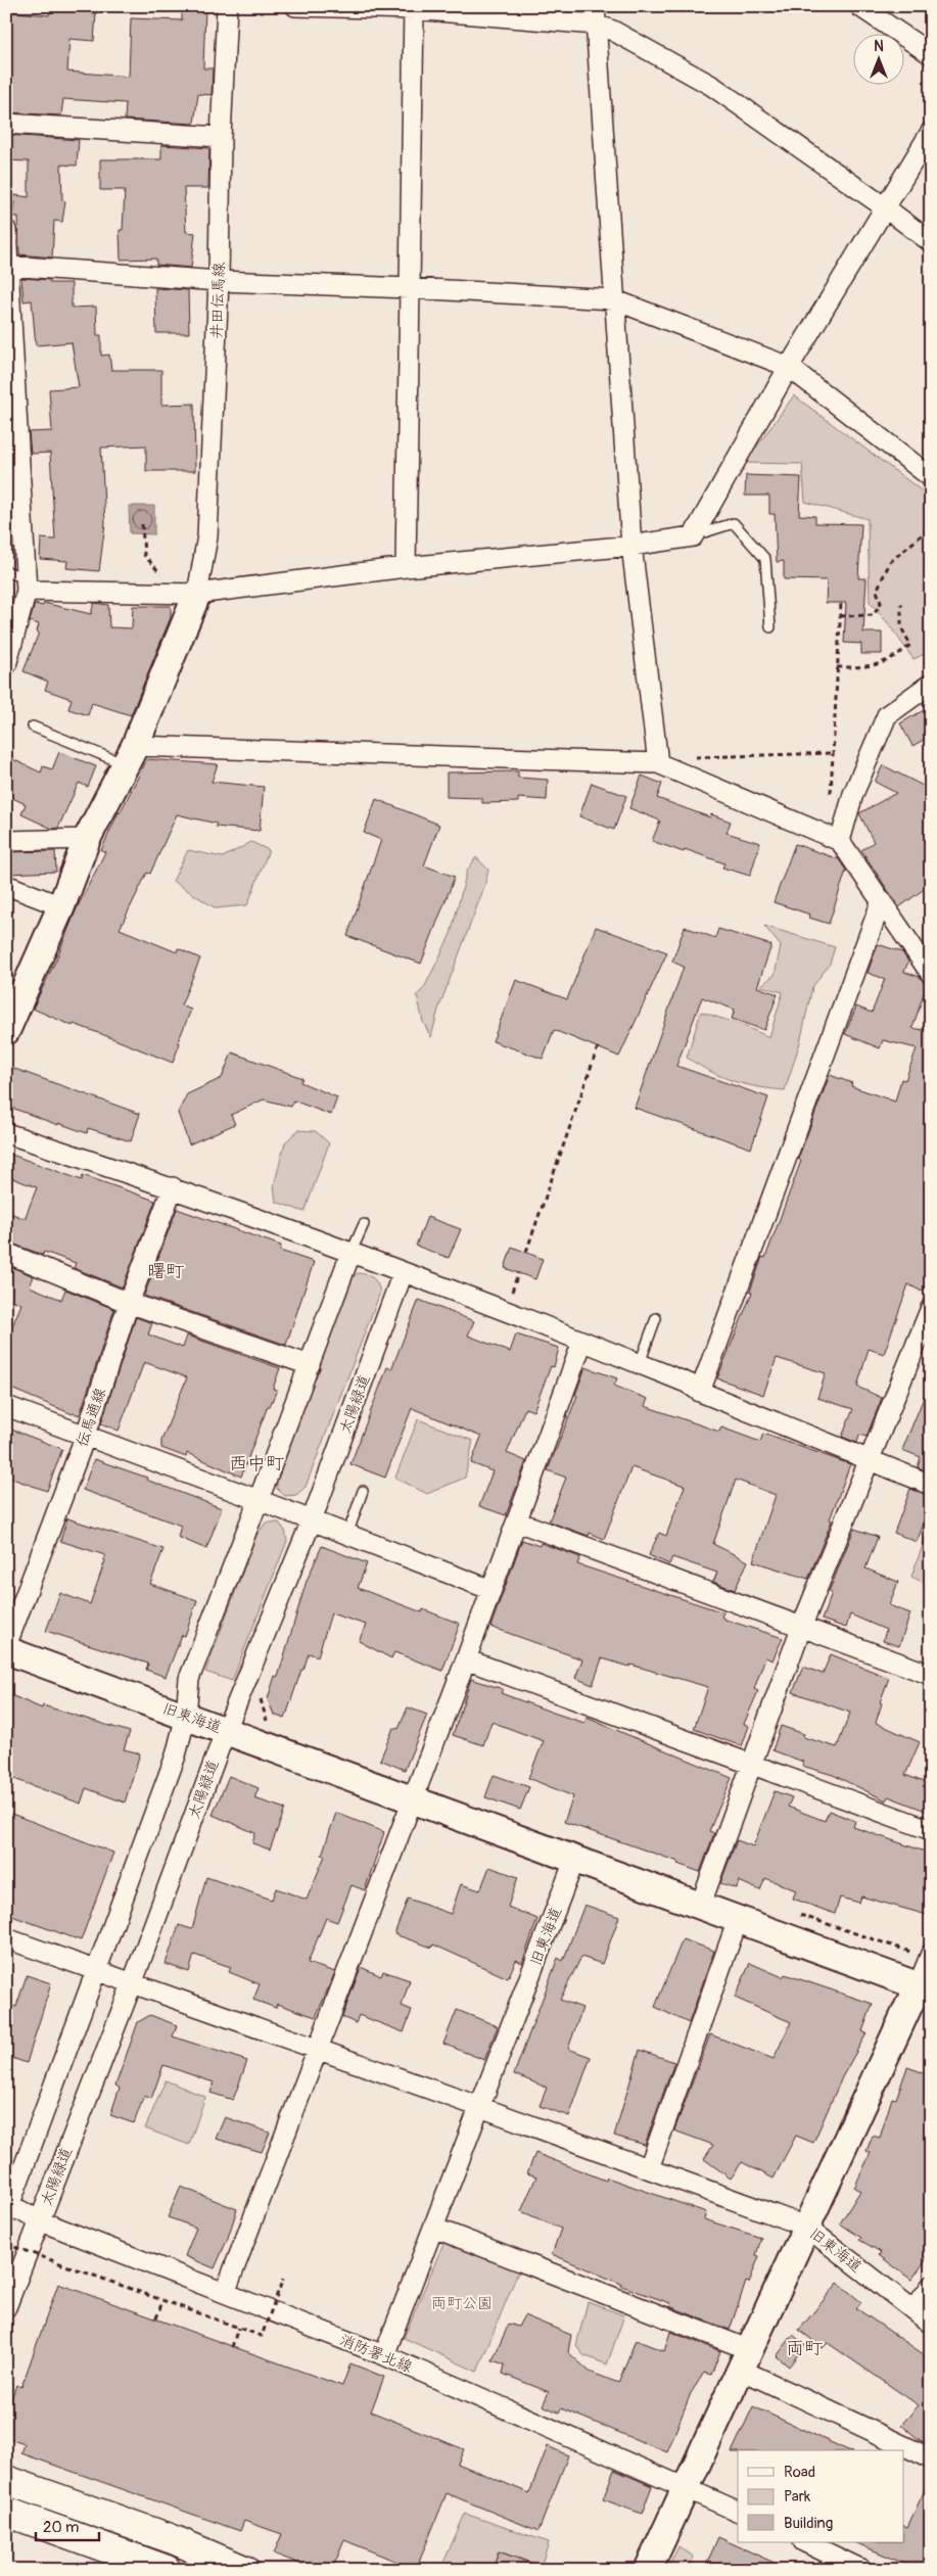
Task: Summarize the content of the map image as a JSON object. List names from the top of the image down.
{
  "streets": {
    "street": [
      "井田伝馬線",
      "太陽緑道",
      "伝馬通線",
      "旧東海道",
      "消防署北線"
    ]
  },
  "crossings": [
    ["太陽緑道", "旧東海道"],
    ["太陽緑道", "消防署北線"]
  ],
  "districts": ["曙町", "西中町", "両町"],
  "parks": ["両町公園"],
  "legend": ["Road", "Park", "Building"],
  "scale_bar": "20 m",
  "north": "top"
}
